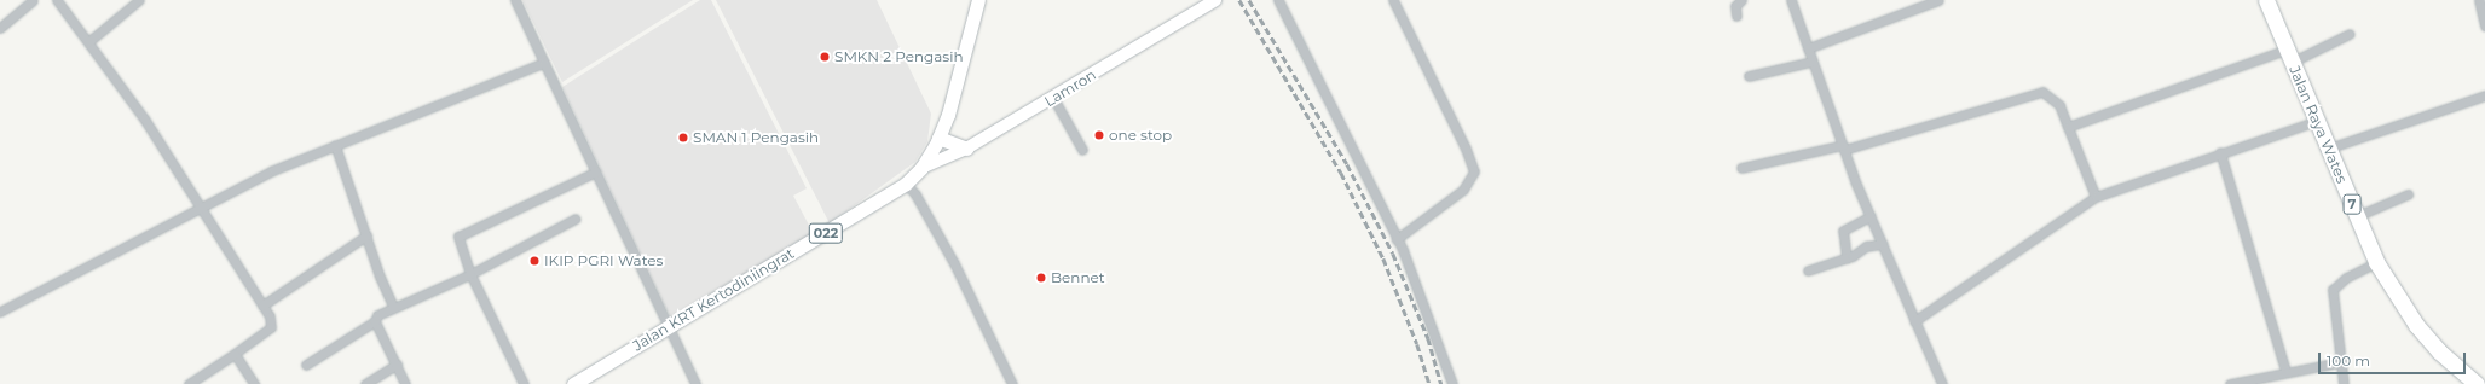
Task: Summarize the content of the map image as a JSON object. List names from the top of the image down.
{
  "streets": {
    "highway": ["Jalan Raya Wates", "7"],
    "main road": ["022", "Jalan KRT Kertodiniingrat"],
    "street": ["Lamron"]
  },
  "crossings": [
    ["Lamron", "Jalan KRT Kertodiniingrat"]
  ],
  "places": [
    "SMKN 2 Pengasih",
    "one stop",
    "SMAN 1 Pengasih",
    "IKIP PGRI Wates",
    "Bennet"
  ],
  "scale_bar": "100 m"
}
